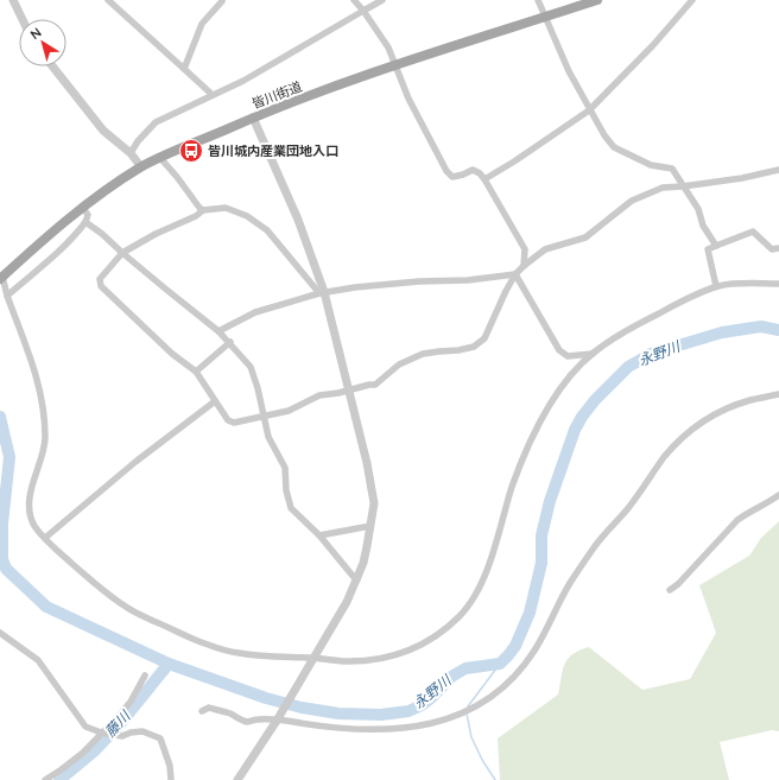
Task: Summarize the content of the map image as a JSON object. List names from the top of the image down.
{
  "streets": {
    "main road": ["皆川街道"]
  },
  "water": ["永野川", "藤川"],
  "places": {
    "bus stop": ["皆川城内産業団地入口"]
  },
  "north": "top left"
}
